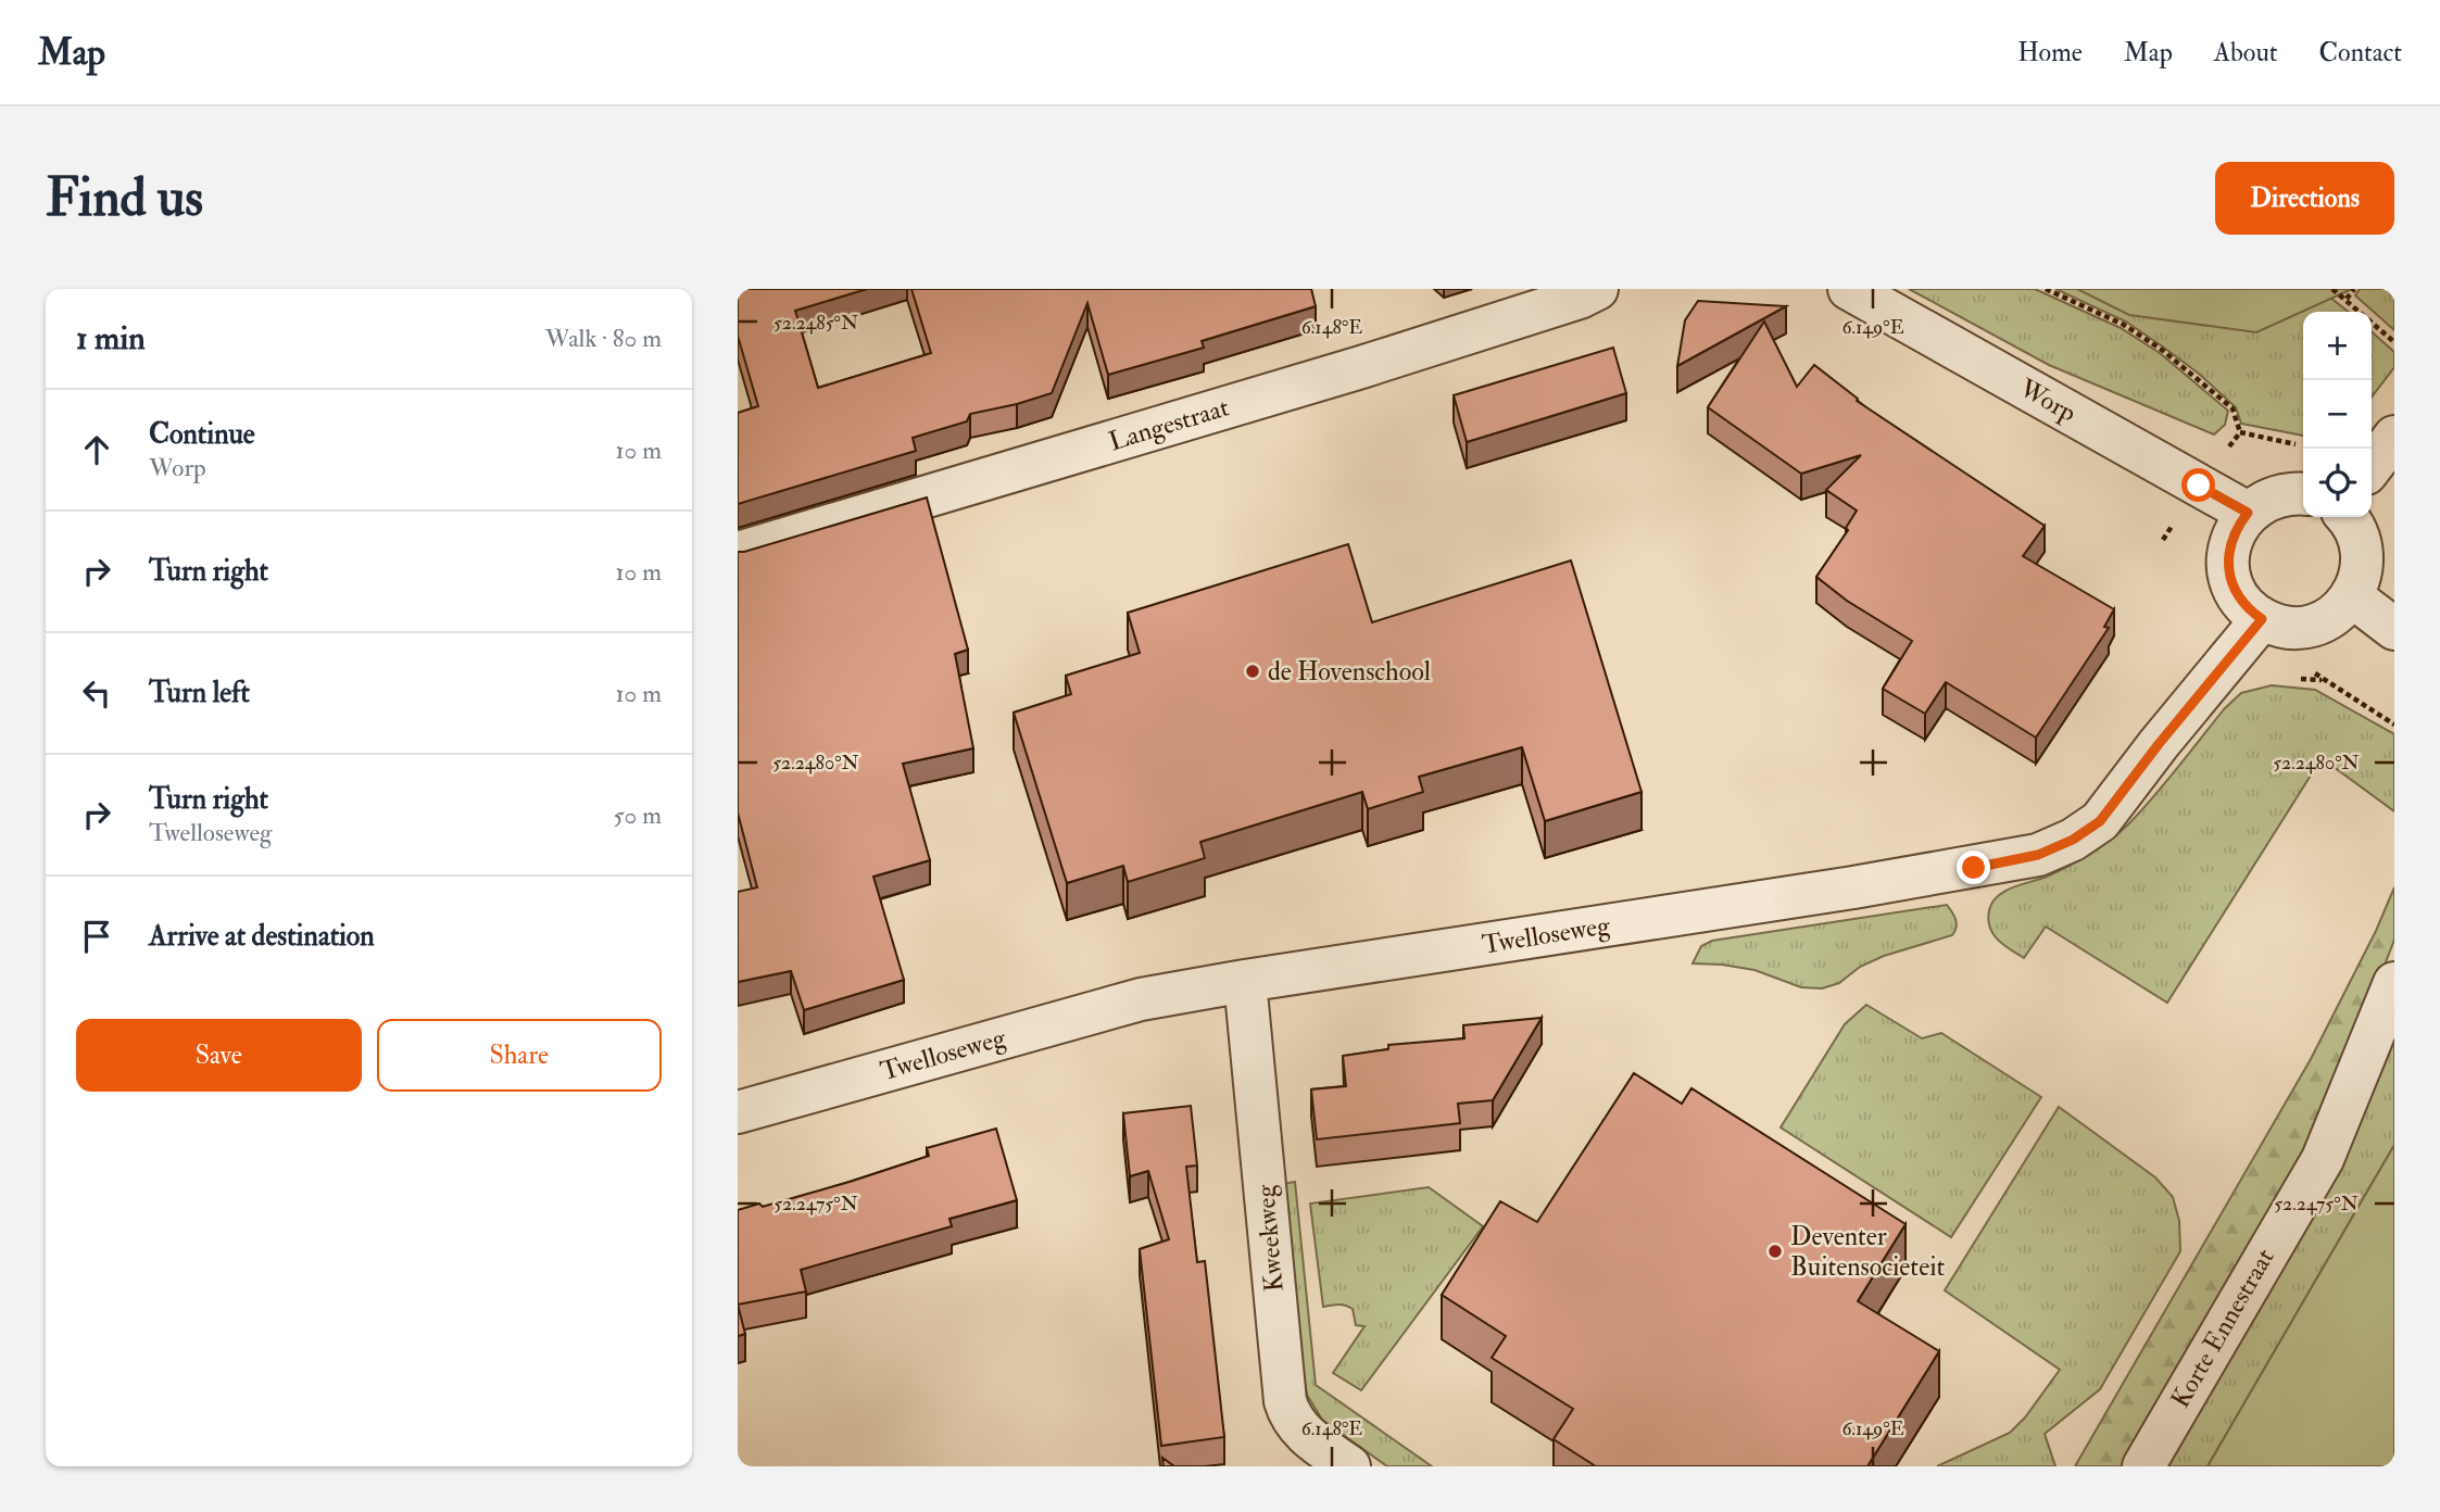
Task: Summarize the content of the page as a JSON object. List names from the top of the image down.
{
  "streets": {
    "street": [
      "Worp",
      "Langestraat",
      "Twelloseweg",
      "Kweekweg",
      "Korte Ennestraat"
    ]
  },
  "crossings": [
    ["Twelloseweg", "Kweekweg"]
  ],
  "places": ["de Hovenschool", "Deventer Buitensocieteit"],
  "page": {
    "header": "Map",
    "nav": [
      "Home",
      "Map",
      "About",
      "Contact"
    ],
    "buttons": [
      "Directions",
      ["Save", "Share"]
    ],
    "title": "Find us",
    "heading": ["1 min", "Walk · 80 m"],
    "map_buttons": ["+", "−"],
    "list": [
      ["Continue", "Worp", "10 m"],
      ["Turn right", "10 m"],
      ["Turn left", "10 m"],
      ["Turn right", "Twelloseweg", "50 m"],
      "Arrive at destination"
    ]
  },
  "coordinates": [
    "52.2485°N",
    "6.148°E",
    "6.149°E",
    "52.2480°N",
    "52.2475°N"
  ]
}
